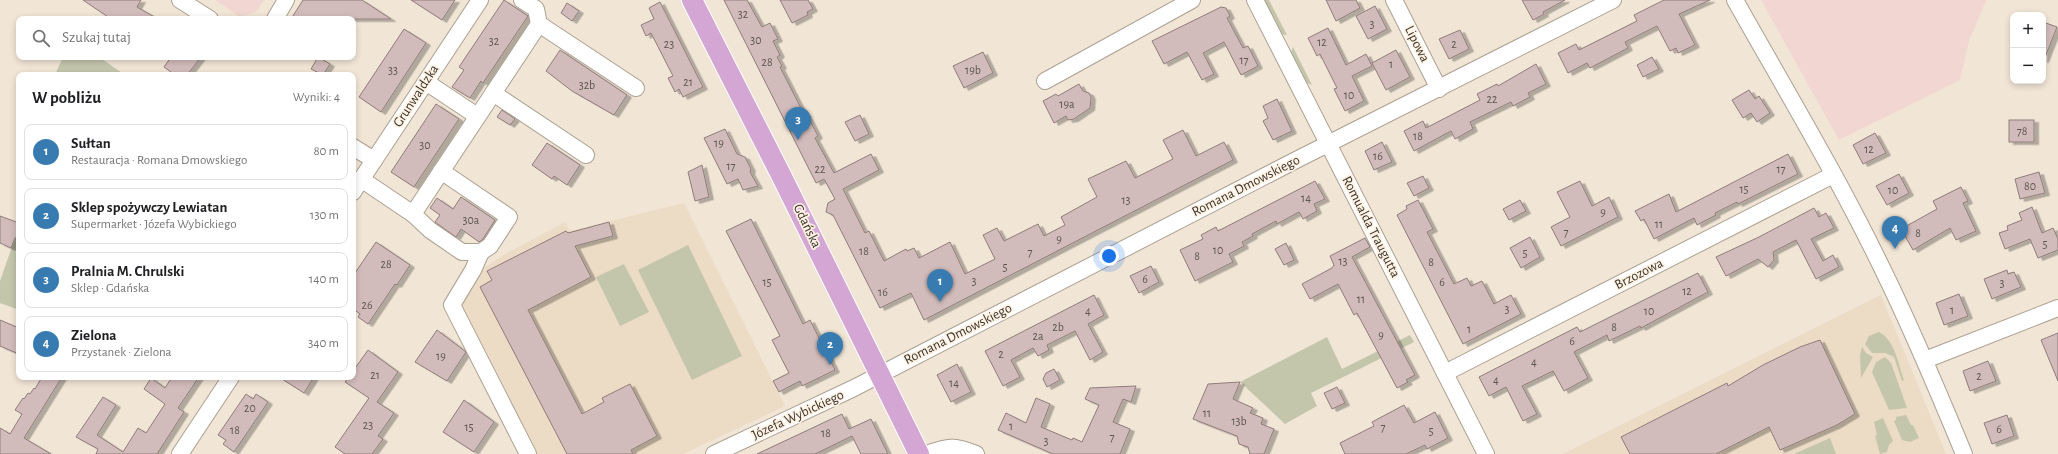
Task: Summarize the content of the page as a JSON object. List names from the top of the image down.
{
  "streets": {
    "main road": ["Gdańska"],
    "street": [
      "Lipowa",
      "Grunwaldzka",
      "Romana Dmowskiego",
      "Romualda Traugutta",
      "Brzozowa",
      "Józefa Wybickiego"
    ]
  },
  "crossings": [
    ["Lipowa", "Romana Dmowskiego"],
    ["Romana Dmowskiego", "Gdańska"],
    ["Romana Dmowskiego", "Romualda Traugutta"],
    ["Romana Dmowskiego", "Józefa Wybickiego"],
    ["Gdańska", "Józefa Wybickiego"],
    ["Romualda Traugutta", "Brzozowa"]
  ],
  "house_numbers": [
    "32",
    "3",
    "30",
    "32",
    "12",
    "23",
    "2",
    "17",
    "28",
    "1",
    "33",
    "19b",
    "21",
    "32b",
    "10",
    "22",
    "19a",
    "78",
    "18",
    "19",
    "30",
    "12",
    "16",
    "17",
    "22",
    "17",
    "80",
    "15",
    "10",
    "14",
    "13",
    "9",
    "30a",
    "11",
    "7",
    "8",
    "9",
    "5",
    "10",
    "18",
    "7",
    "5",
    "8",
    "13",
    "8",
    "28",
    "5",
    "6",
    "3",
    "15",
    "6",
    "3",
    "12",
    "16",
    "11",
    "26",
    "3",
    "1",
    "4",
    "10",
    "2b",
    "8",
    "1",
    "9",
    "2a",
    "6",
    "2",
    "19",
    "4",
    "21",
    "2",
    "4",
    "14",
    "20",
    "11",
    "13b",
    "23",
    "1",
    "15",
    "7",
    "6",
    "18",
    "5",
    "18",
    "7",
    "3"
  ],
  "page": {
    "map_buttons": ["+", "−"],
    "search": "Szukaj tutaj",
    "heading": ["W pobliżu", "Wyniki: 4"],
    "pins": [
      "3",
      "4",
      "1",
      "2"
    ],
    "list": [
      {
        "mark": "1",
        "name": "Sułtan",
        "note": "Restauracja · Romana Dmowskiego",
        "value": "80 m"
      },
      {
        "mark": "2",
        "name": "Sklep spożywczy Lewiatan",
        "note": "Supermarket · Józefa Wybickiego",
        "value": "130 m"
      },
      {
        "mark": "3",
        "name": "Pralnia M. Chrulski",
        "note": "Sklep · Gdańska",
        "value": "140 m"
      },
      {
        "mark": "4",
        "name": "Zielona",
        "note": "Przystanek · Zielona",
        "value": "340 m"
      }
    ]
  }
}
